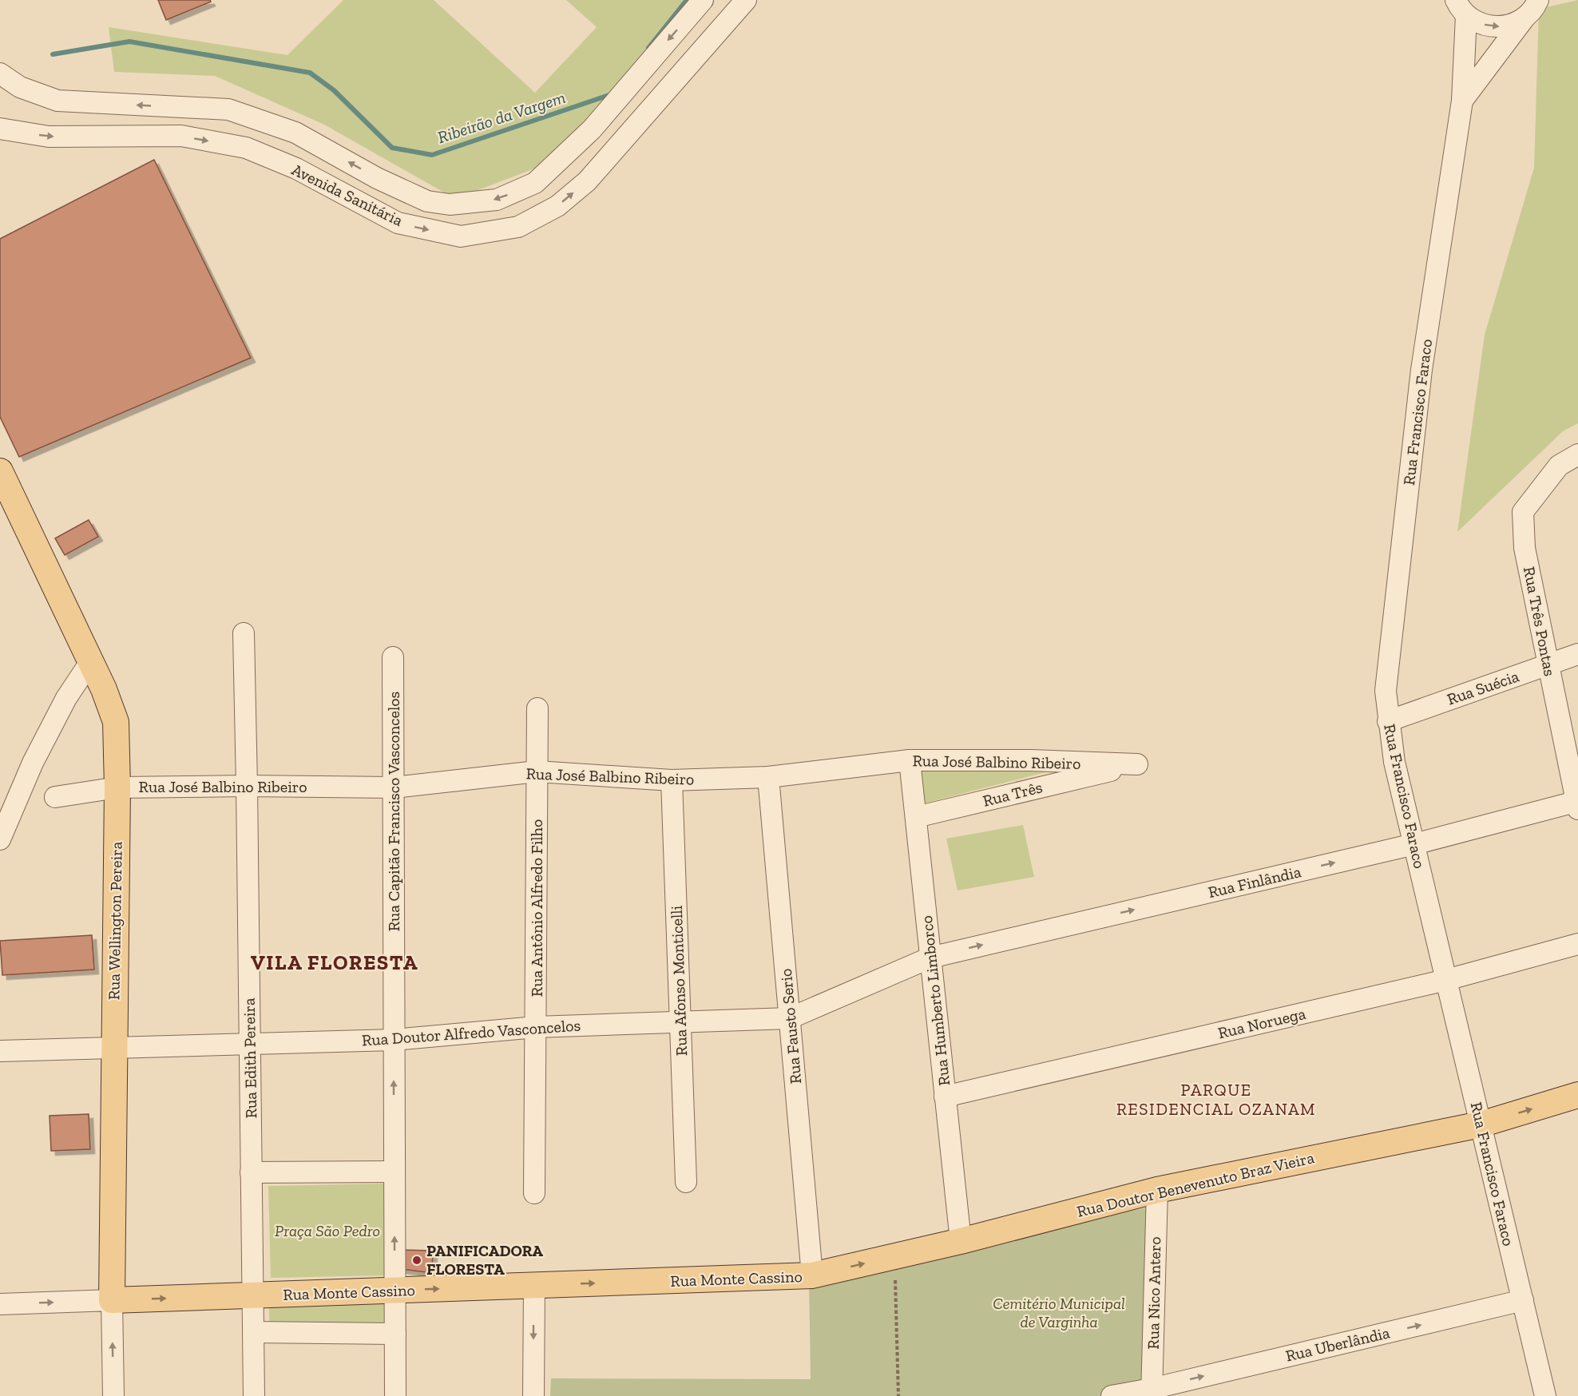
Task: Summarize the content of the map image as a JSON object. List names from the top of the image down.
{
  "streets": {
    "main road": ["Rua Wellington Pereira", "Rua Doutor Benevenuto Braz Vieira", "Rua Monte Cassino"],
    "street": [
      "Avenida Sanitária",
      "Rua Francisco Faraco",
      "Rua Três Pontas",
      "Rua Suécia",
      "Rua José Balbino Ribeiro",
      "Rua Três",
      "Rua Capitão Francisco Vasconcelos",
      "Rua Finlândia",
      "Rua Antônio Alfredo Filho",
      "Rua Afonso Monticelli",
      "Rua Humberto Limborco",
      "Rua Noruega",
      "Rua Fausto Serio",
      "Rua Doutor Alfredo Vasconcelos",
      "Rua Edith Pereira",
      "Rua Nico Antero",
      "Rua Uberlândia"
    ]
  },
  "crossings": [
    ["Rua Francisco Faraco", "Rua Suécia"],
    ["Rua Francisco Faraco", "Rua Finlândia"],
    ["Rua Francisco Faraco", "Rua Noruega"],
    ["Rua Francisco Faraco", "Rua Doutor Benevenuto Braz Vieira"],
    ["Rua Francisco Faraco", "Rua Uberlândia"],
    ["Rua Três Pontas", "Rua Suécia"],
    ["Rua Três Pontas", "Rua Finlândia"],
    ["Rua José Balbino Ribeiro", "Rua Três"],
    ["Rua José Balbino Ribeiro", "Rua Capitão Francisco Vasconcelos"],
    ["Rua José Balbino Ribeiro", "Rua Antônio Alfredo Filho"],
    ["Rua José Balbino Ribeiro", "Rua Wellington Pereira"],
    ["Rua José Balbino Ribeiro", "Rua Afonso Monticelli"],
    ["Rua José Balbino Ribeiro", "Rua Humberto Limborco"],
    ["Rua José Balbino Ribeiro", "Rua Fausto Serio"],
    ["Rua José Balbino Ribeiro", "Rua Edith Pereira"],
    ["Rua Três", "Rua Humberto Limborco"],
    ["Rua Capitão Francisco Vasconcelos", "Rua Doutor Alfredo Vasconcelos"],
    ["Rua Capitão Francisco Vasconcelos", "Rua Monte Cassino"],
    ["Rua Finlândia", "Rua Humberto Limborco"],
    ["Rua Finlândia", "Rua Doutor Alfredo Vasconcelos"],
    ["Rua Antônio Alfredo Filho", "Rua Doutor Alfredo Vasconcelos"],
    ["Rua Wellington Pereira", "Rua Doutor Alfredo Vasconcelos"],
    ["Rua Wellington Pereira", "Rua Monte Cassino"],
    ["Rua Afonso Monticelli", "Rua Doutor Alfredo Vasconcelos"],
    ["Rua Humberto Limborco", "Rua Noruega"],
    ["Rua Humberto Limborco", "Rua Doutor Alfredo Vasconcelos"],
    ["Rua Humberto Limborco", "Rua Doutor Benevenuto Braz Vieira"],
    ["Rua Fausto Serio", "Rua Doutor Alfredo Vasconcelos"],
    ["Rua Fausto Serio", "Rua Doutor Benevenuto Braz Vieira"],
    ["Rua Fausto Serio", "Rua Monte Cassino"],
    ["Rua Doutor Alfredo Vasconcelos", "Rua Edith Pereira"],
    ["Rua Edith Pereira", "Rua Monte Cassino"],
    ["Rua Doutor Benevenuto Braz Vieira", "Rua Monte Cassino"],
    ["Rua Doutor Benevenuto Braz Vieira", "Rua Nico Antero"],
    ["Rua Nico Antero", "Rua Uberlândia"]
  ],
  "one_way": ["Rua Finlândia", "Rua Monte Cassino", "Rua Uberlândia"],
  "districts": ["VILA FLORESTA", "PARQUE RESIDENCIAL OZANAM"],
  "water": ["Ribeirão da Vargem"],
  "parks": ["Praça São Pedro", "Cemitério Municipal de Varginha"],
  "places": ["PANIFICADORA FLORESTA"]
}
